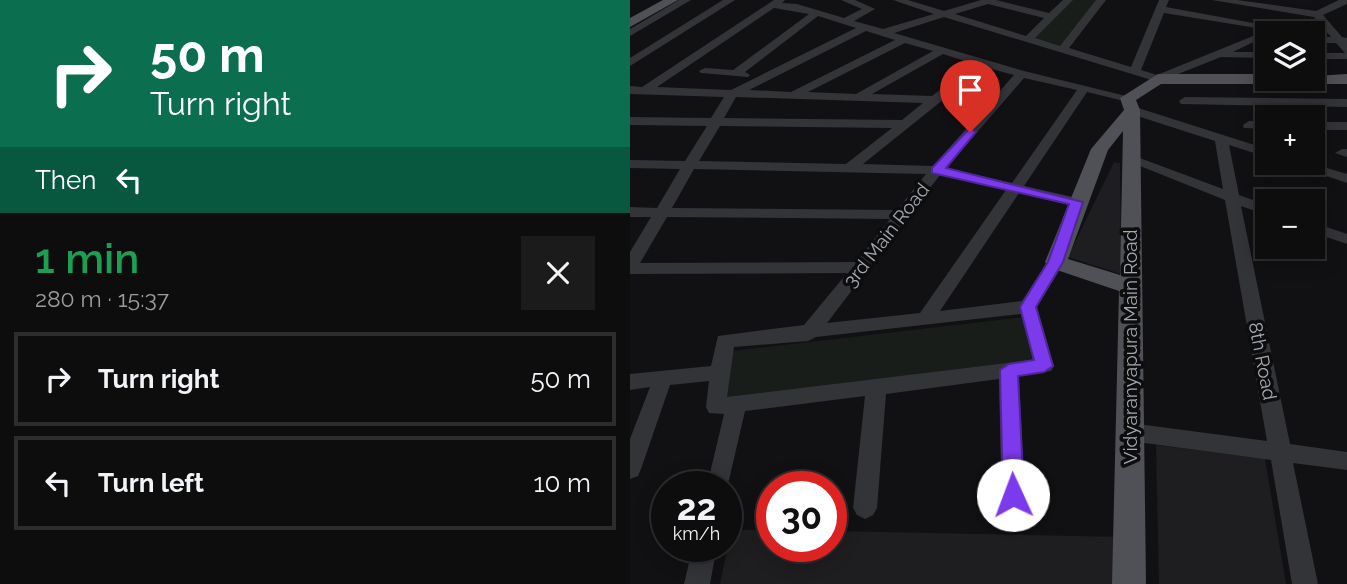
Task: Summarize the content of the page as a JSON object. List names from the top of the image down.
{
  "streets": {
    "main road": ["Vidyaranyapura Main Road"],
    "street": ["3rd Main Road", "8th Road"]
  },
  "page": {
    "turn": ["50 m", "Turn right"],
    "map_buttons": ["+", "−"],
    "then": "Then",
    "heading": ["1 min", "280 m · 15:37"],
    "list": [
      {
        "name": "Turn right",
        "value": "50 m"
      },
      {
        "name": "Turn left",
        "value": "10 m"
      }
    ],
    "speed": "22 km/h",
    "limit": "30"
  }
}
